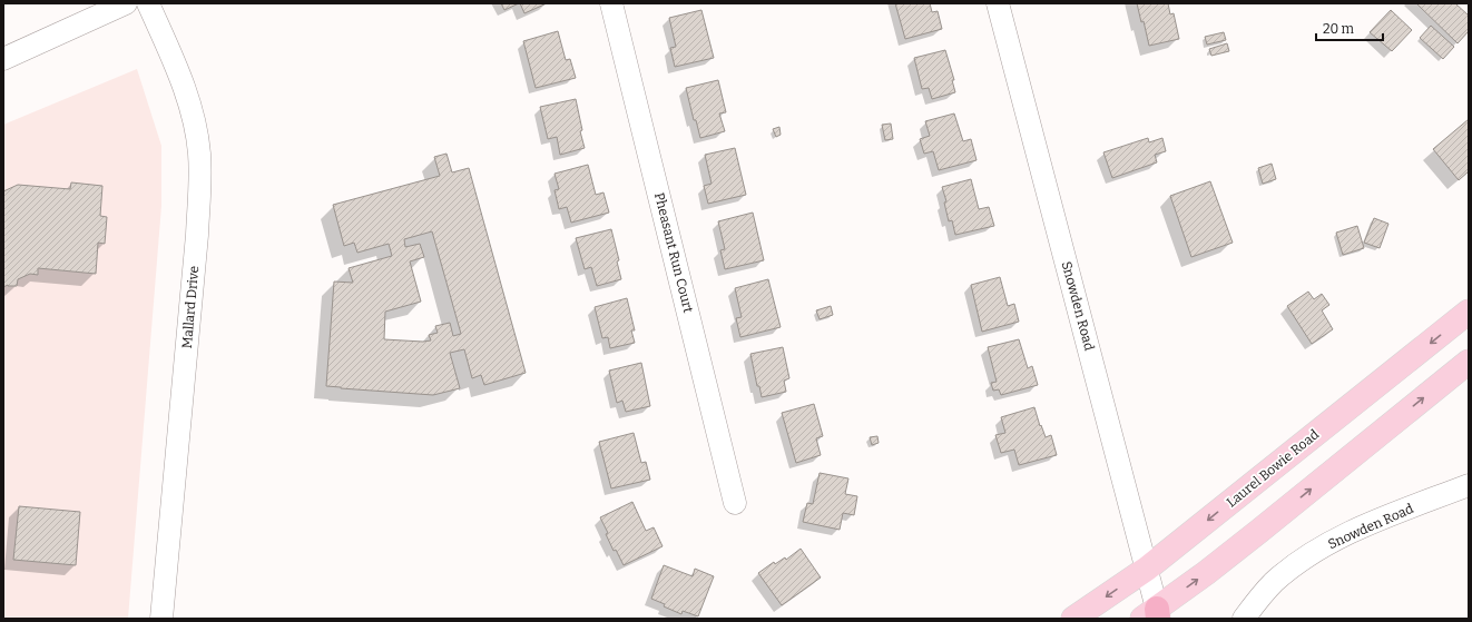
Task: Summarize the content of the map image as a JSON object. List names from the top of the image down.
{
  "streets": {
    "main road": ["Laurel Bowie Road"],
    "street": ["Pheasant Run Court", "Snowden Road", "Mallard Drive"]
  },
  "crossings": [
    ["Snowden Road", "Laurel Bowie Road"]
  ],
  "scale_bar": "20 m"
}
